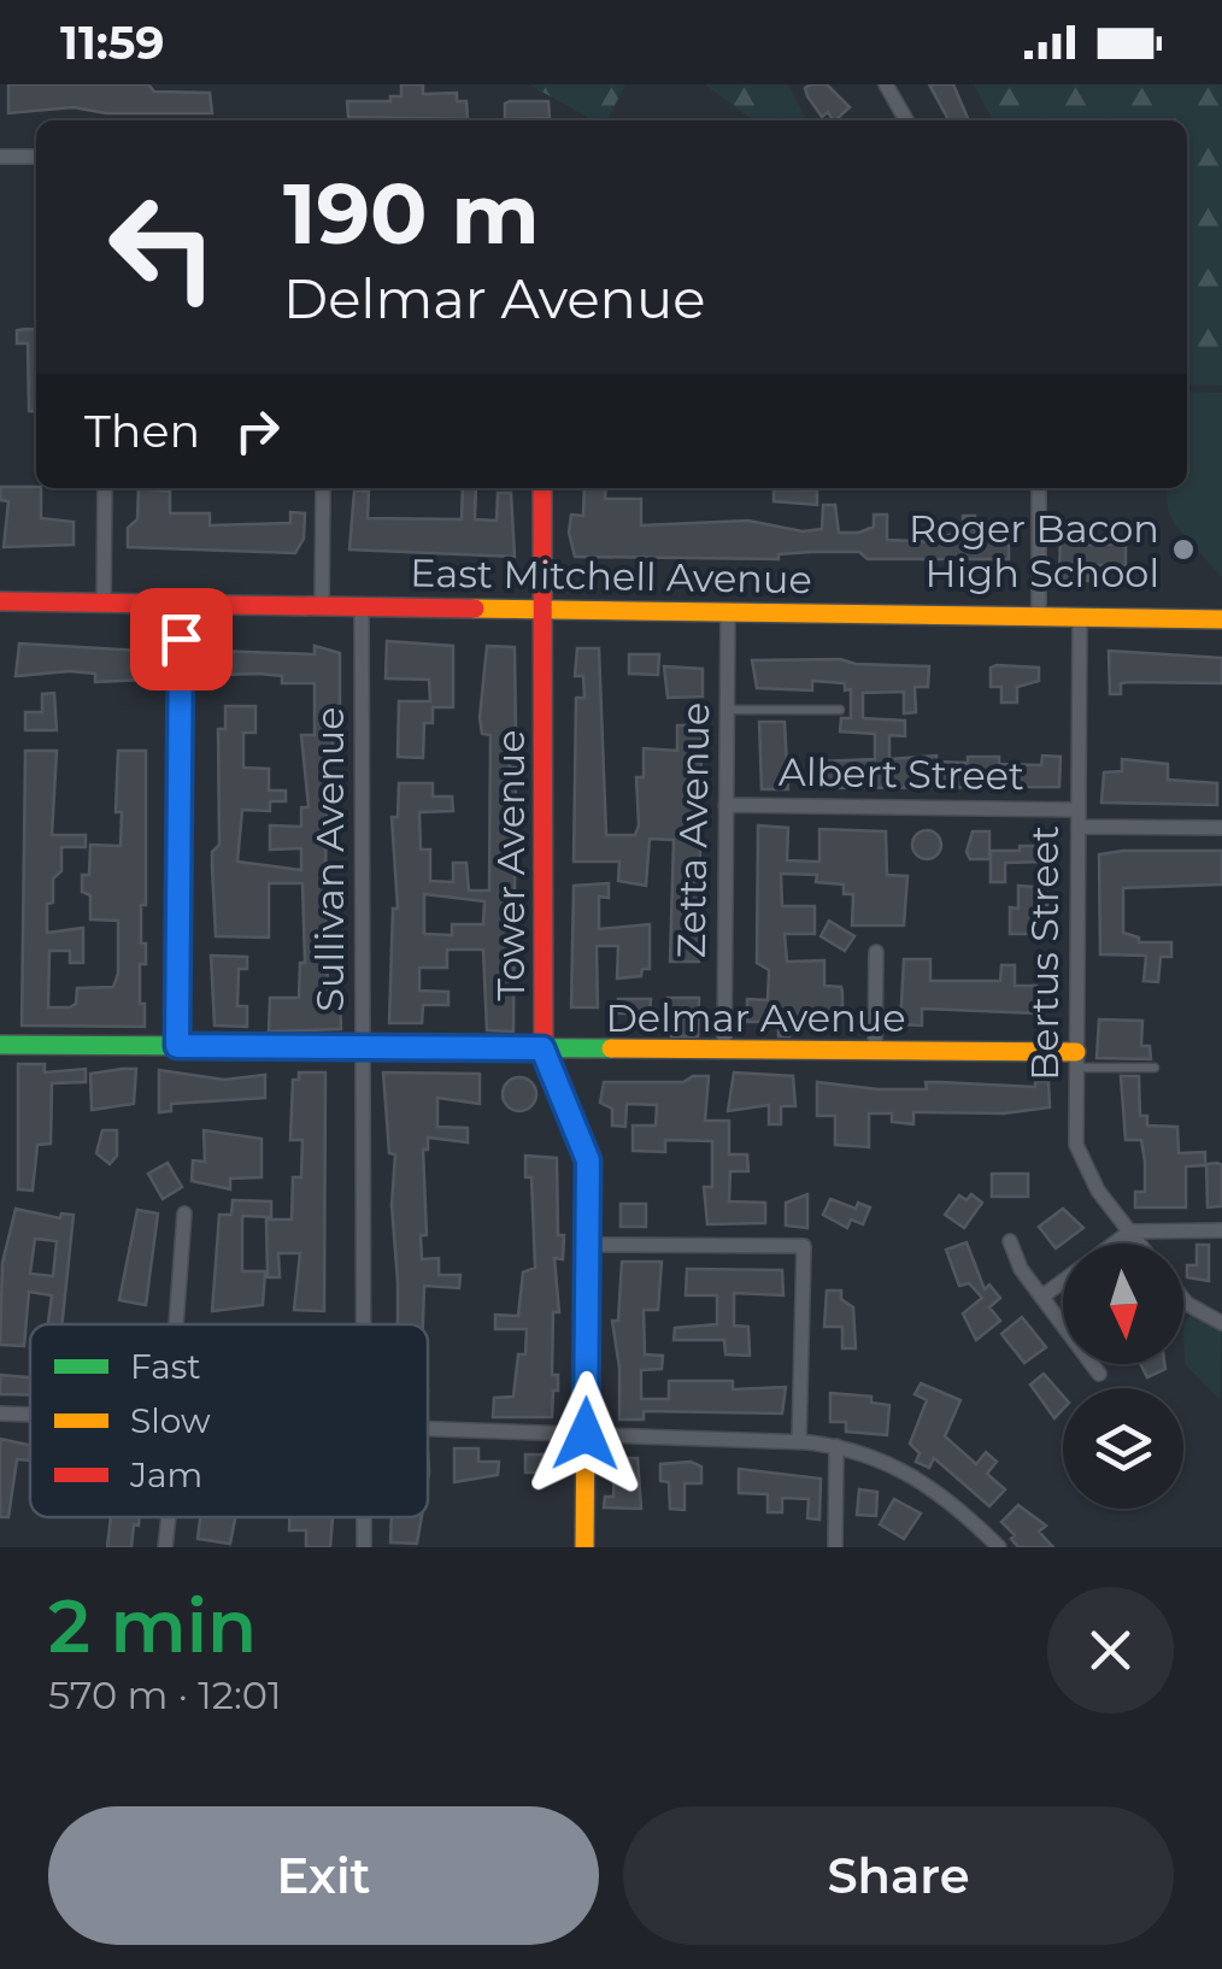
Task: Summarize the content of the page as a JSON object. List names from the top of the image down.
{
  "streets": {
    "street": [
      "East Mitchell Avenue",
      "Albert Street",
      "Zetta Avenue",
      "Sullivan Avenue",
      "Tower Avenue",
      "Bertus Street",
      "Delmar Avenue"
    ]
  },
  "crossings": [
    ["East Mitchell Avenue", "Zetta Avenue"],
    ["East Mitchell Avenue", "Sullivan Avenue"],
    ["East Mitchell Avenue", "Tower Avenue"],
    ["East Mitchell Avenue", "Bertus Street"],
    ["Albert Street", "Zetta Avenue"],
    ["Albert Street", "Bertus Street"],
    ["Zetta Avenue", "Delmar Avenue"],
    ["Sullivan Avenue", "Delmar Avenue"],
    ["Tower Avenue", "Delmar Avenue"],
    ["Bertus Street", "Delmar Avenue"]
  ],
  "places": ["Roger Bacon High School"],
  "legend": ["Fast", "Slow", "Jam"],
  "north": "bottom",
  "page": {
    "status": "11:59",
    "turn": ["190 m", "Delmar Avenue"],
    "then": "Then",
    "heading": ["2 min", "570 m · 12:01"],
    "buttons": ["Exit", "Share"]
  }
}
